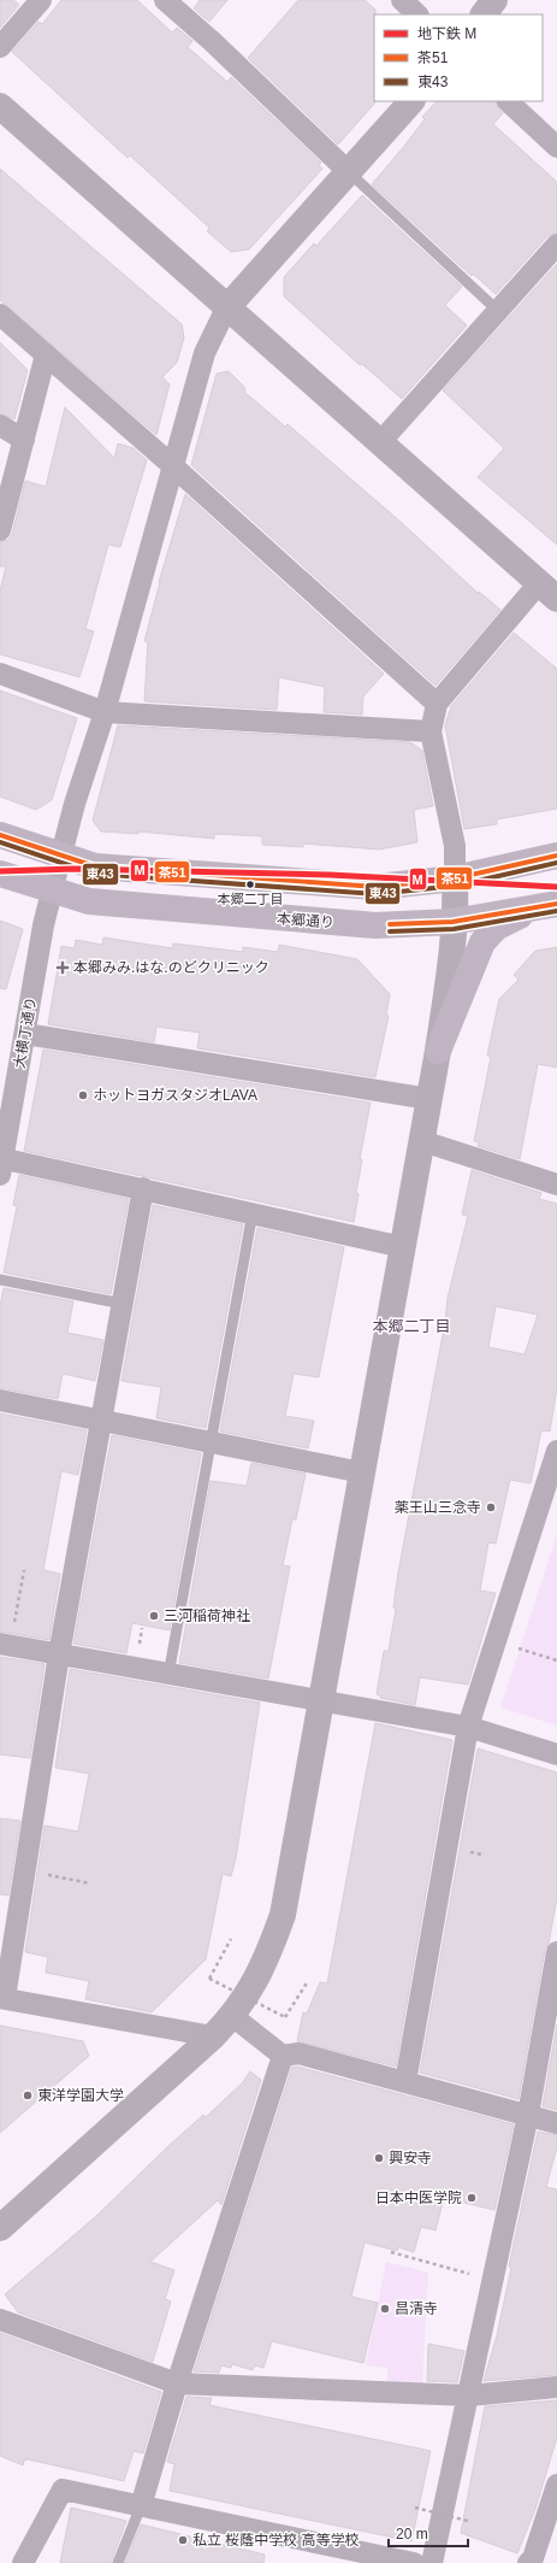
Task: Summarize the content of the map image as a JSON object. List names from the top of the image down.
{
  "streets": {
    "highway": ["本郷通り"],
    "street": ["大横丁通り"]
  },
  "crossings": [
    ["本郷通り", "大横丁通り"]
  ],
  "districts": ["本郷二丁目"],
  "places": {
    "other": [
      "本郷二丁目",
      "ホットヨガスタジオLAVA",
      "薬王山三念寺",
      "三河稲荷神社",
      "東洋学園大学",
      "興安寺",
      "日本中医学院",
      "昌清寺",
      "私立 桜蔭中学校 高等学校"
    ],
    "health": ["本郷みみ.はな.のどクリニック"]
  },
  "lines": ["transit line 茶51", "transit line 東43", "metro line M"],
  "legend": ["地下鉄 M", "茶51", "東43"],
  "scale_bar": "20 m"
}
